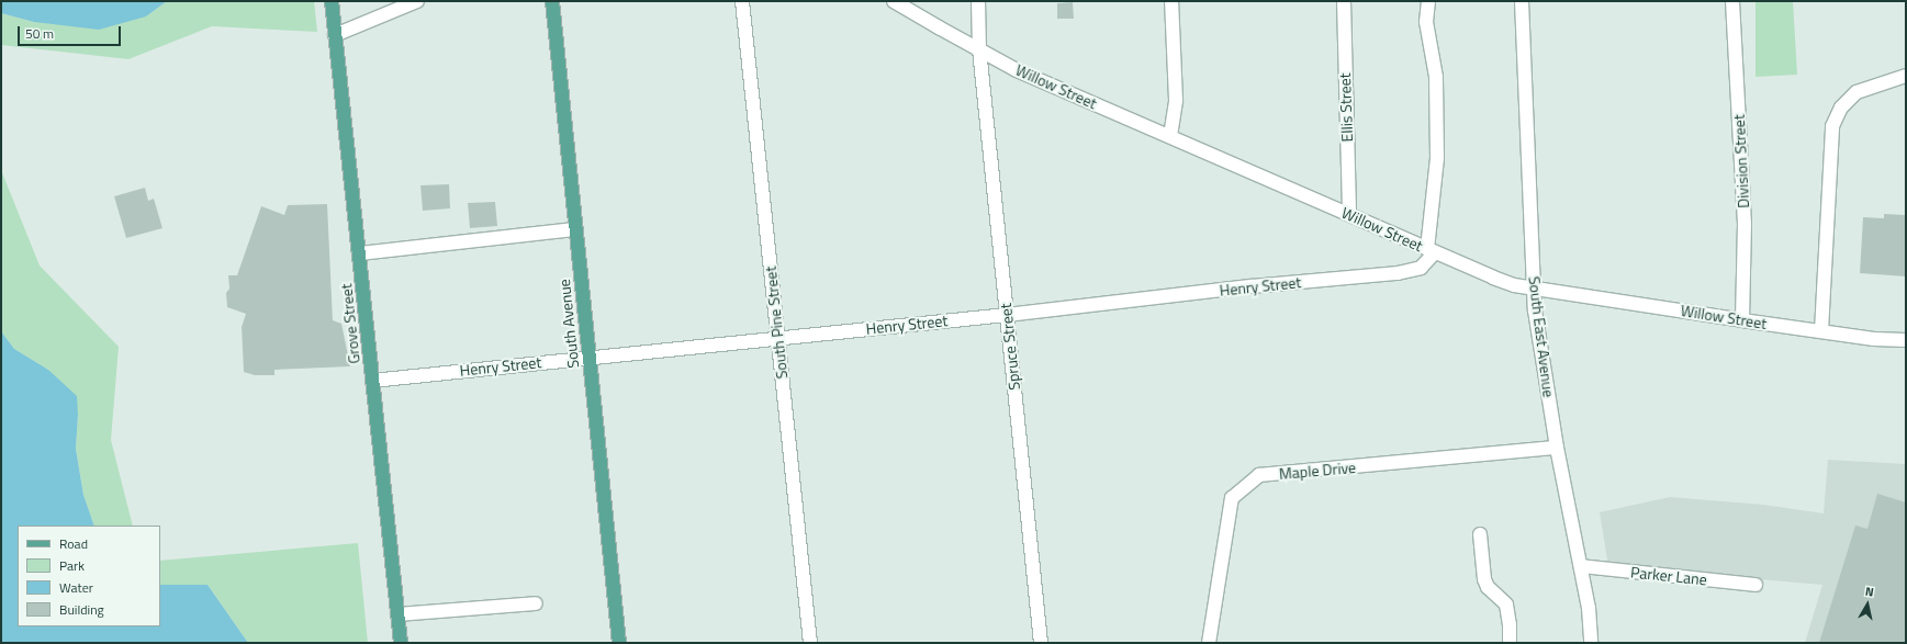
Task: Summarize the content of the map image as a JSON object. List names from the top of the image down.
{
  "streets": {
    "main road": ["Grove Street", "South Avenue"],
    "street": [
      "Willow Street",
      "Ellis Street",
      "Division Street",
      "Henry Street",
      "South Pine Street",
      "South East Avenue",
      "Spruce Street",
      "Maple Drive",
      "Parker Lane"
    ]
  },
  "crossings": [
    ["Willow Street", "Ellis Street"],
    ["Willow Street", "Division Street"],
    ["Willow Street", "Henry Street"],
    ["Willow Street", "South East Avenue"],
    ["Willow Street", "Spruce Street"],
    ["Henry Street", "South Pine Street"],
    ["Henry Street", "Grove Street"],
    ["Henry Street", "South Avenue"],
    ["Henry Street", "Spruce Street"],
    ["South East Avenue", "Maple Drive"],
    ["South East Avenue", "Parker Lane"]
  ],
  "legend": [
    "Road",
    "Park",
    "Water",
    "Building"
  ],
  "scale_bar": "50 m",
  "north": "top"
}
